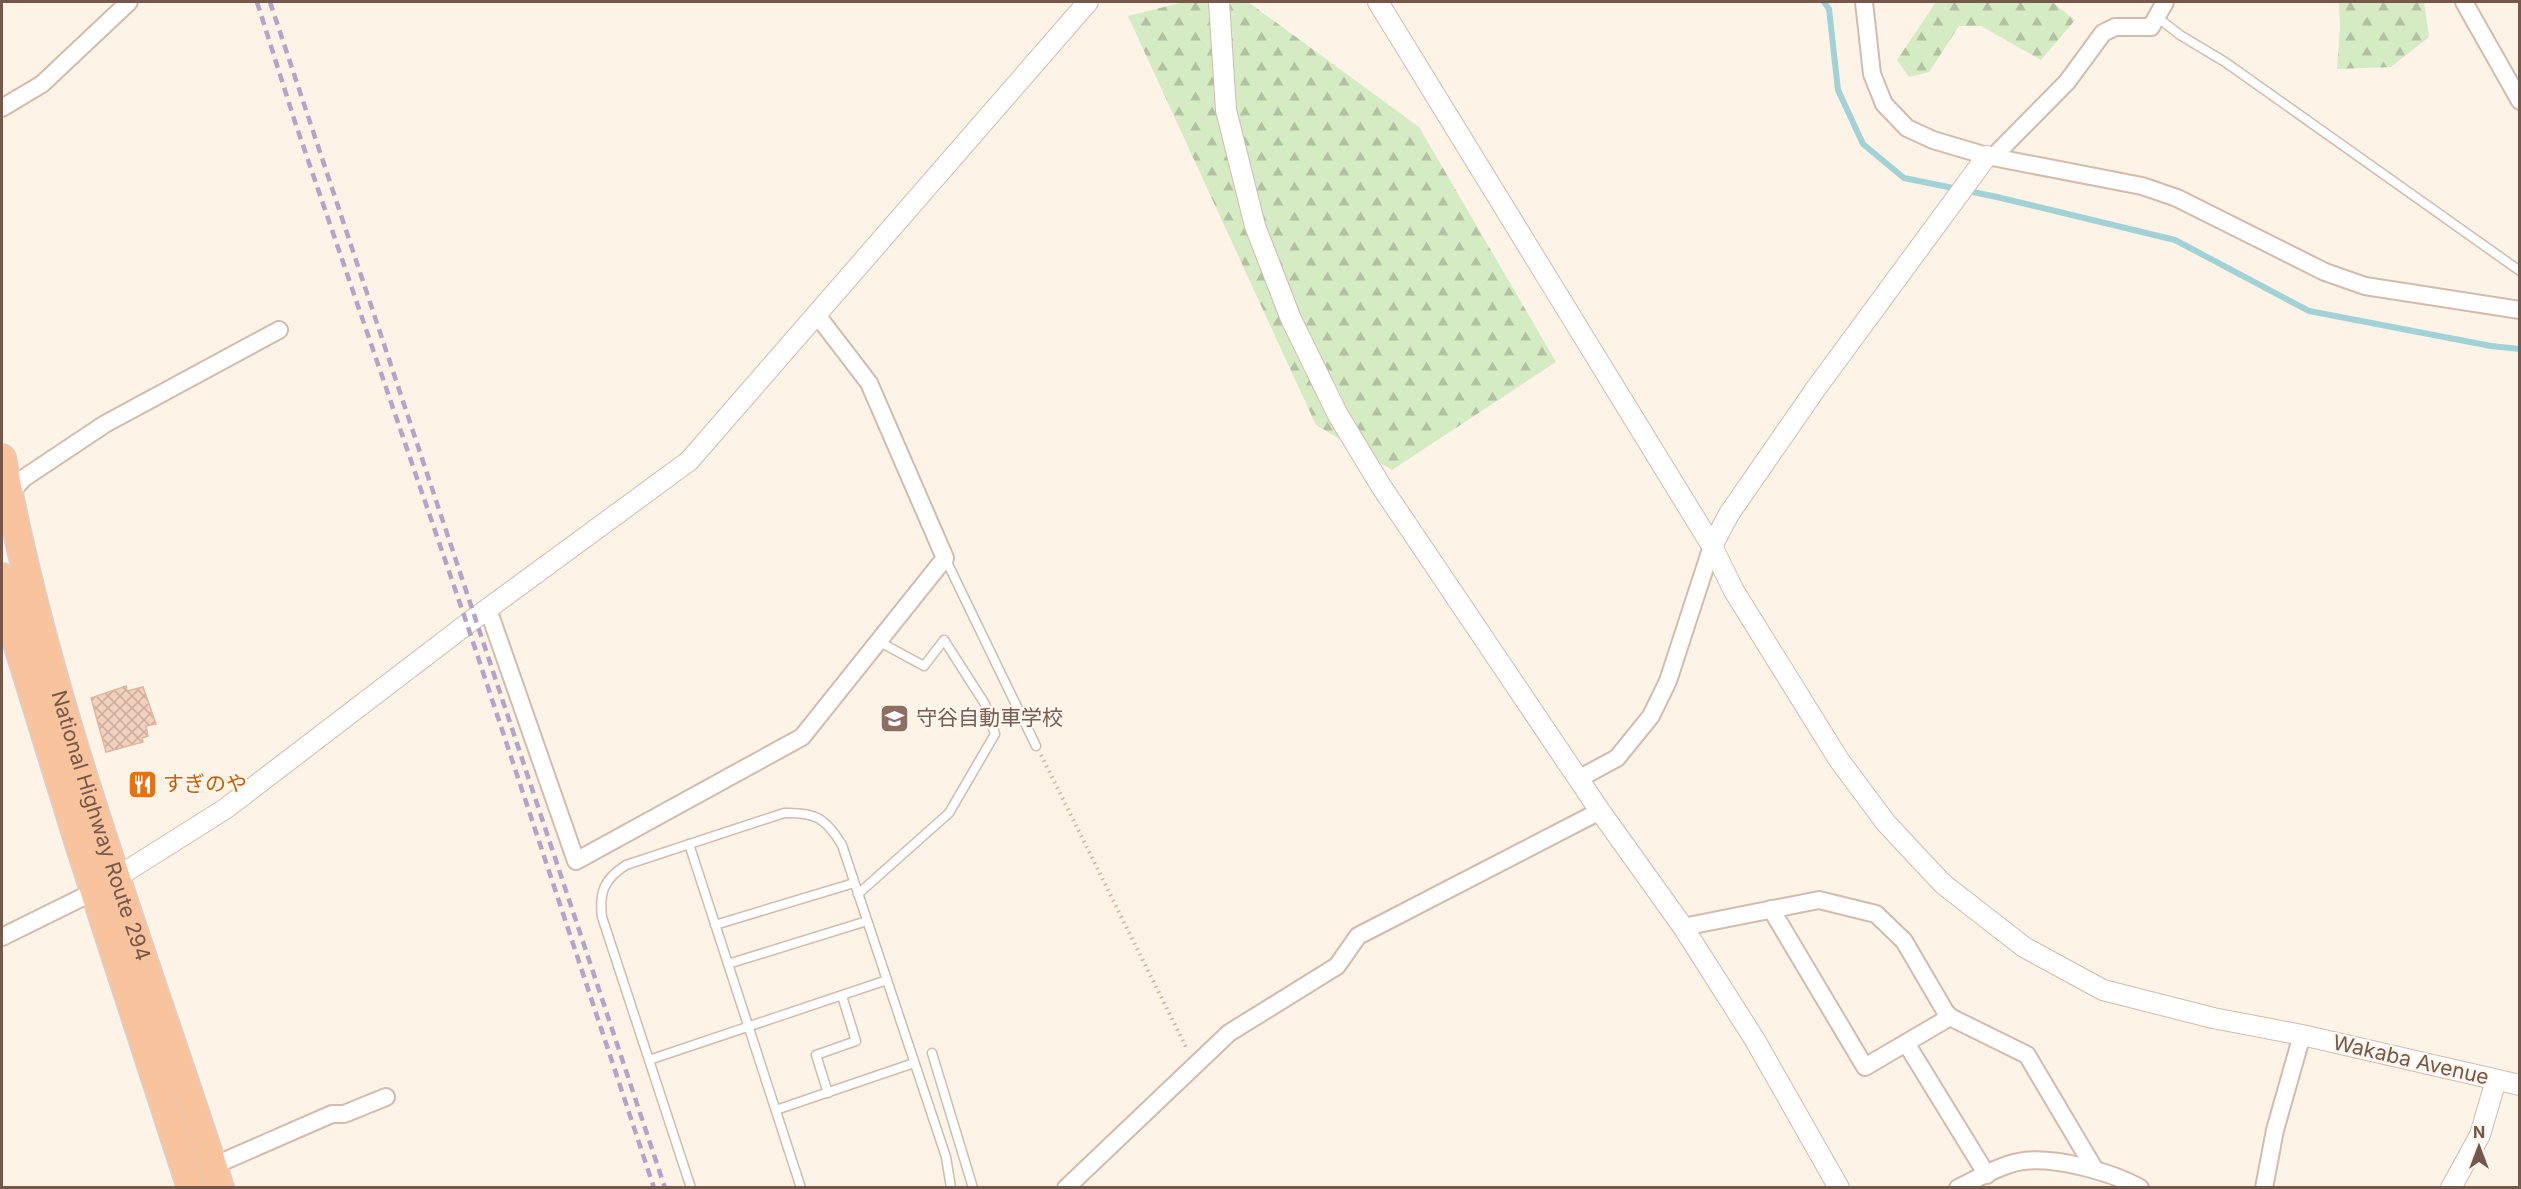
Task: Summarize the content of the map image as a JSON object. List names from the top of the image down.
{
  "streets": {
    "highway": ["National Highway Route 294"],
    "street": ["Wakaba Avenue"]
  },
  "places": {
    "school or university": ["守谷自動車学校"],
    "restaurant": ["すぎのや"]
  },
  "north": "top"
}
